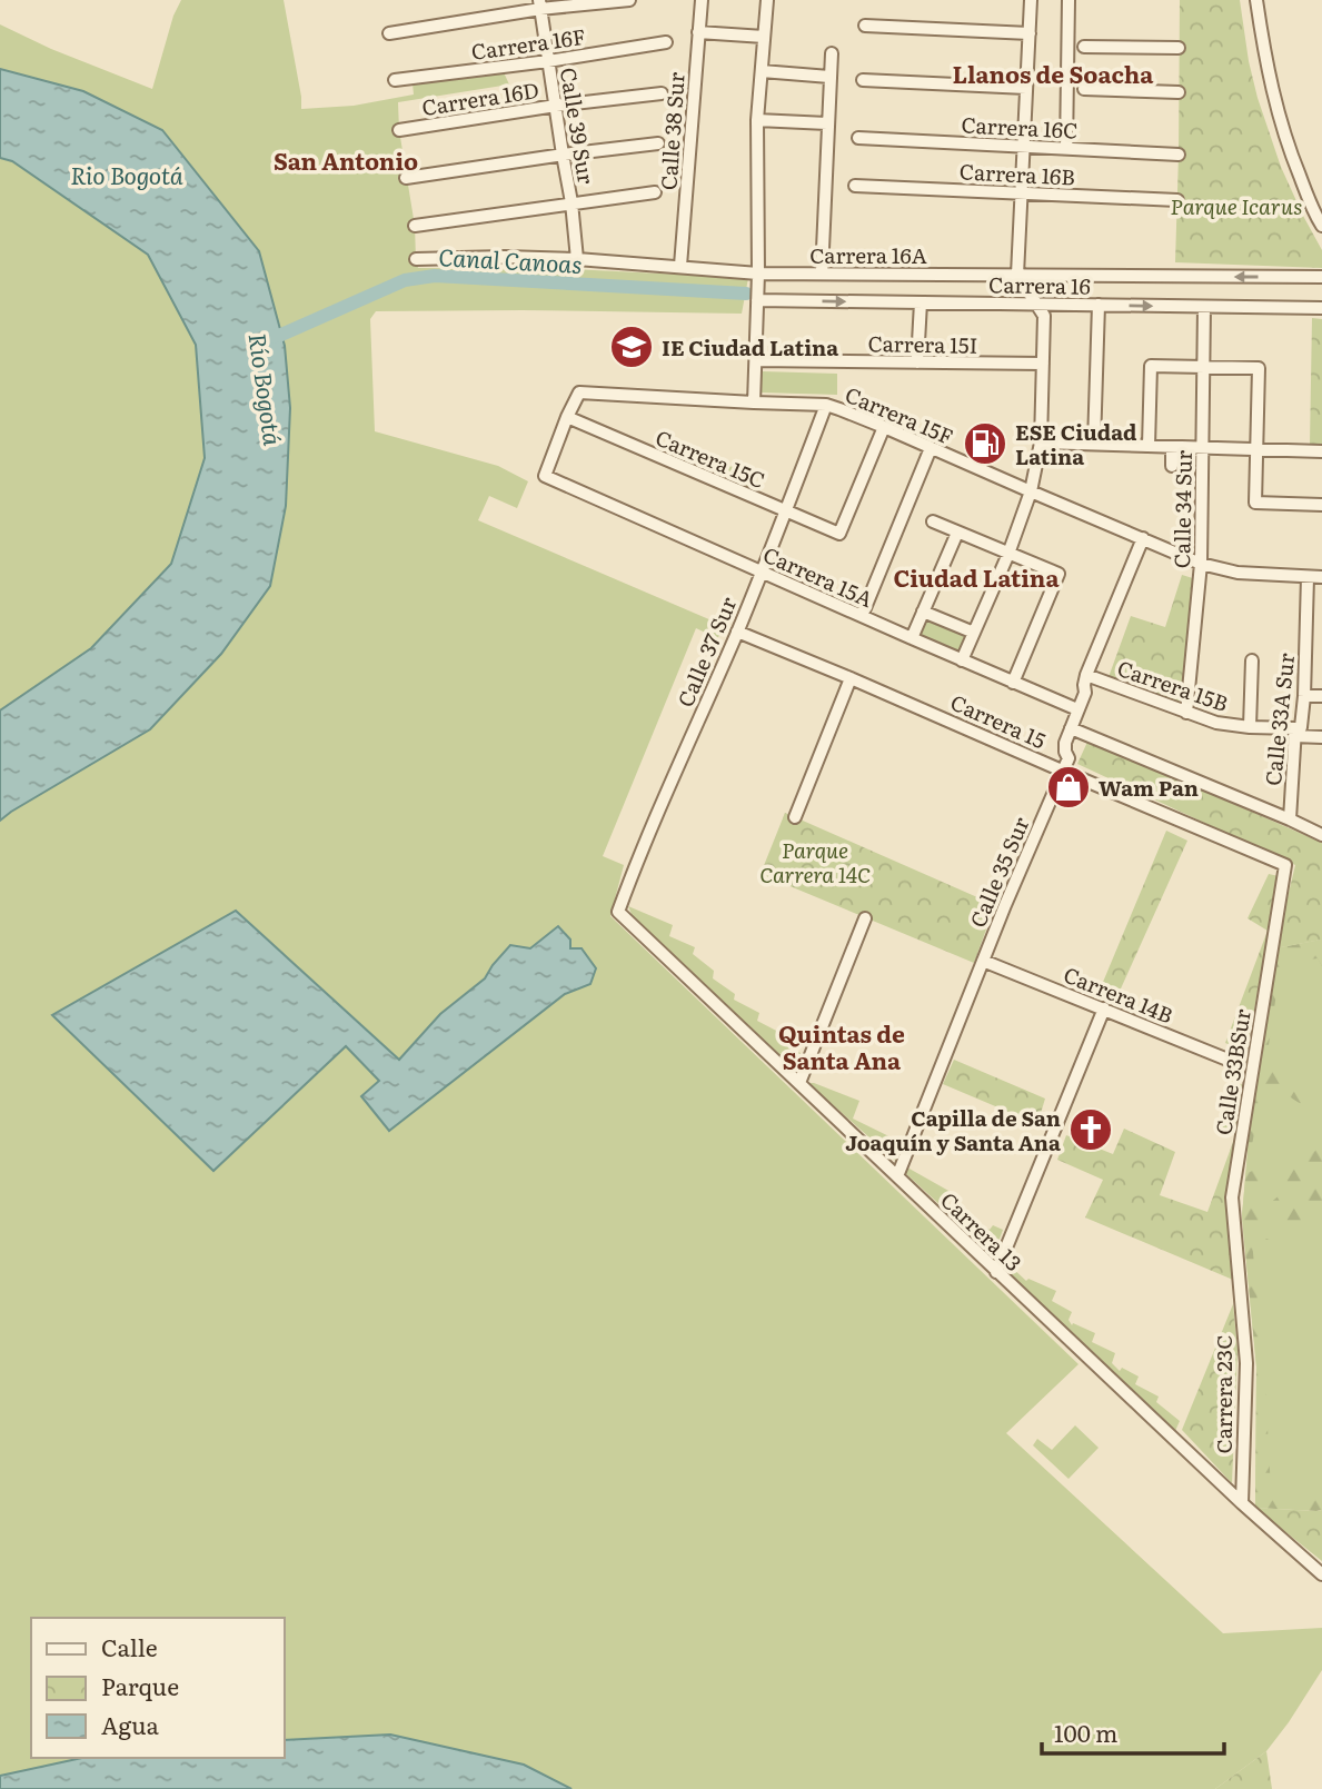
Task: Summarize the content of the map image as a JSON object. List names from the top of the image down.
{
  "streets": {
    "street": [
      "Carrera 16F",
      "Carrera 16D",
      "Calle 39 Sur",
      "Carrera 16C",
      "Calle 38 Sur",
      "Carrera 16B",
      "Carrera 16A",
      "Carrera 16",
      "Carrera 15I",
      "Carrera 15F",
      "Carrera 15C",
      "Calle 34 Sur",
      "Carrera 15A",
      "Calle 37 Sur",
      "Carrera 15B",
      "Calle 33A Sur",
      "Carrera 15",
      "Calle 35 Sur",
      "Carrera 14B",
      "Calle 33BSur",
      "Carrera 13",
      "Carrera 23C"
    ]
  },
  "crossings": [
    ["Carrera 16F", "Calle 39 Sur"],
    ["Carrera 16D", "Calle 39 Sur"],
    ["Calle 39 Sur", "Carrera 16A"],
    ["Calle 38 Sur", "Carrera 16A"],
    ["Carrera 16", "Calle 34 Sur"],
    ["Carrera 15F", "Carrera 15C"],
    ["Carrera 15F", "Calle 34 Sur"],
    ["Carrera 15F", "Carrera 15A"],
    ["Carrera 15F", "Calle 37 Sur"],
    ["Carrera 15F", "Calle 33A Sur"],
    ["Carrera 15F", "Calle 35 Sur"],
    ["Carrera 15C", "Carrera 15A"],
    ["Carrera 15C", "Calle 37 Sur"],
    ["Calle 34 Sur", "Carrera 15B"],
    ["Carrera 15A", "Calle 37 Sur"],
    ["Carrera 15A", "Calle 35 Sur"],
    ["Calle 37 Sur", "Carrera 15"],
    ["Calle 37 Sur", "Carrera 13"],
    ["Carrera 15B", "Calle 33A Sur"],
    ["Carrera 15B", "Calle 35 Sur"],
    ["Carrera 15", "Calle 35 Sur"],
    ["Carrera 15", "Calle 33BSur"],
    ["Calle 35 Sur", "Carrera 14B"],
    ["Calle 35 Sur", "Carrera 13"],
    ["Calle 33BSur", "Carrera 23C"],
    ["Carrera 13", "Carrera 23C"]
  ],
  "one_way": ["Carrera 16"],
  "districts": [
    "Llanos de Soacha",
    "San Antonio",
    "Ciudad Latina",
    "Quintas de Santa Ana"
  ],
  "water": ["Rio Bogotá", "Canal Canoas", "Río Bogotá"],
  "parks": ["Parque Icarus", "Parque Carrera 14C"],
  "places": {
    "school or university": ["IE Ciudad Latina"],
    "fuel station": ["ESE Ciudad Latina"],
    "shop": ["Wam Pan"],
    "church": ["Capilla de San Joaquín y Santa Ana"]
  },
  "legend": ["Calle", "Parque", "Agua"],
  "scale_bar": "100 m"
}
